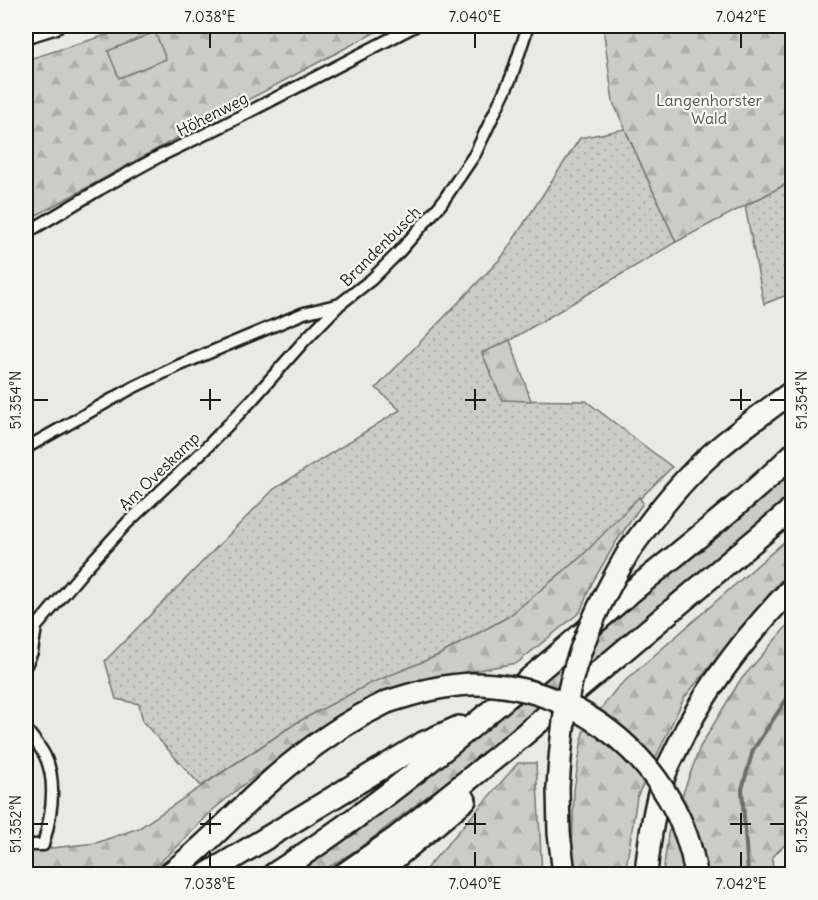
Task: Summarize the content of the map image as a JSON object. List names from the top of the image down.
{
  "streets": {
    "street": ["Höhenweg", "Brandenbusch", "Am Oveskamp"]
  },
  "crossings": [
    ["Brandenbusch", "Am Oveskamp"]
  ],
  "parks": ["Langenhorster Wald"],
  "coordinates": [
    "7.038°E",
    "7.040°E",
    "7.042°E",
    "51.354°N",
    "51.352°N"
  ]
}
